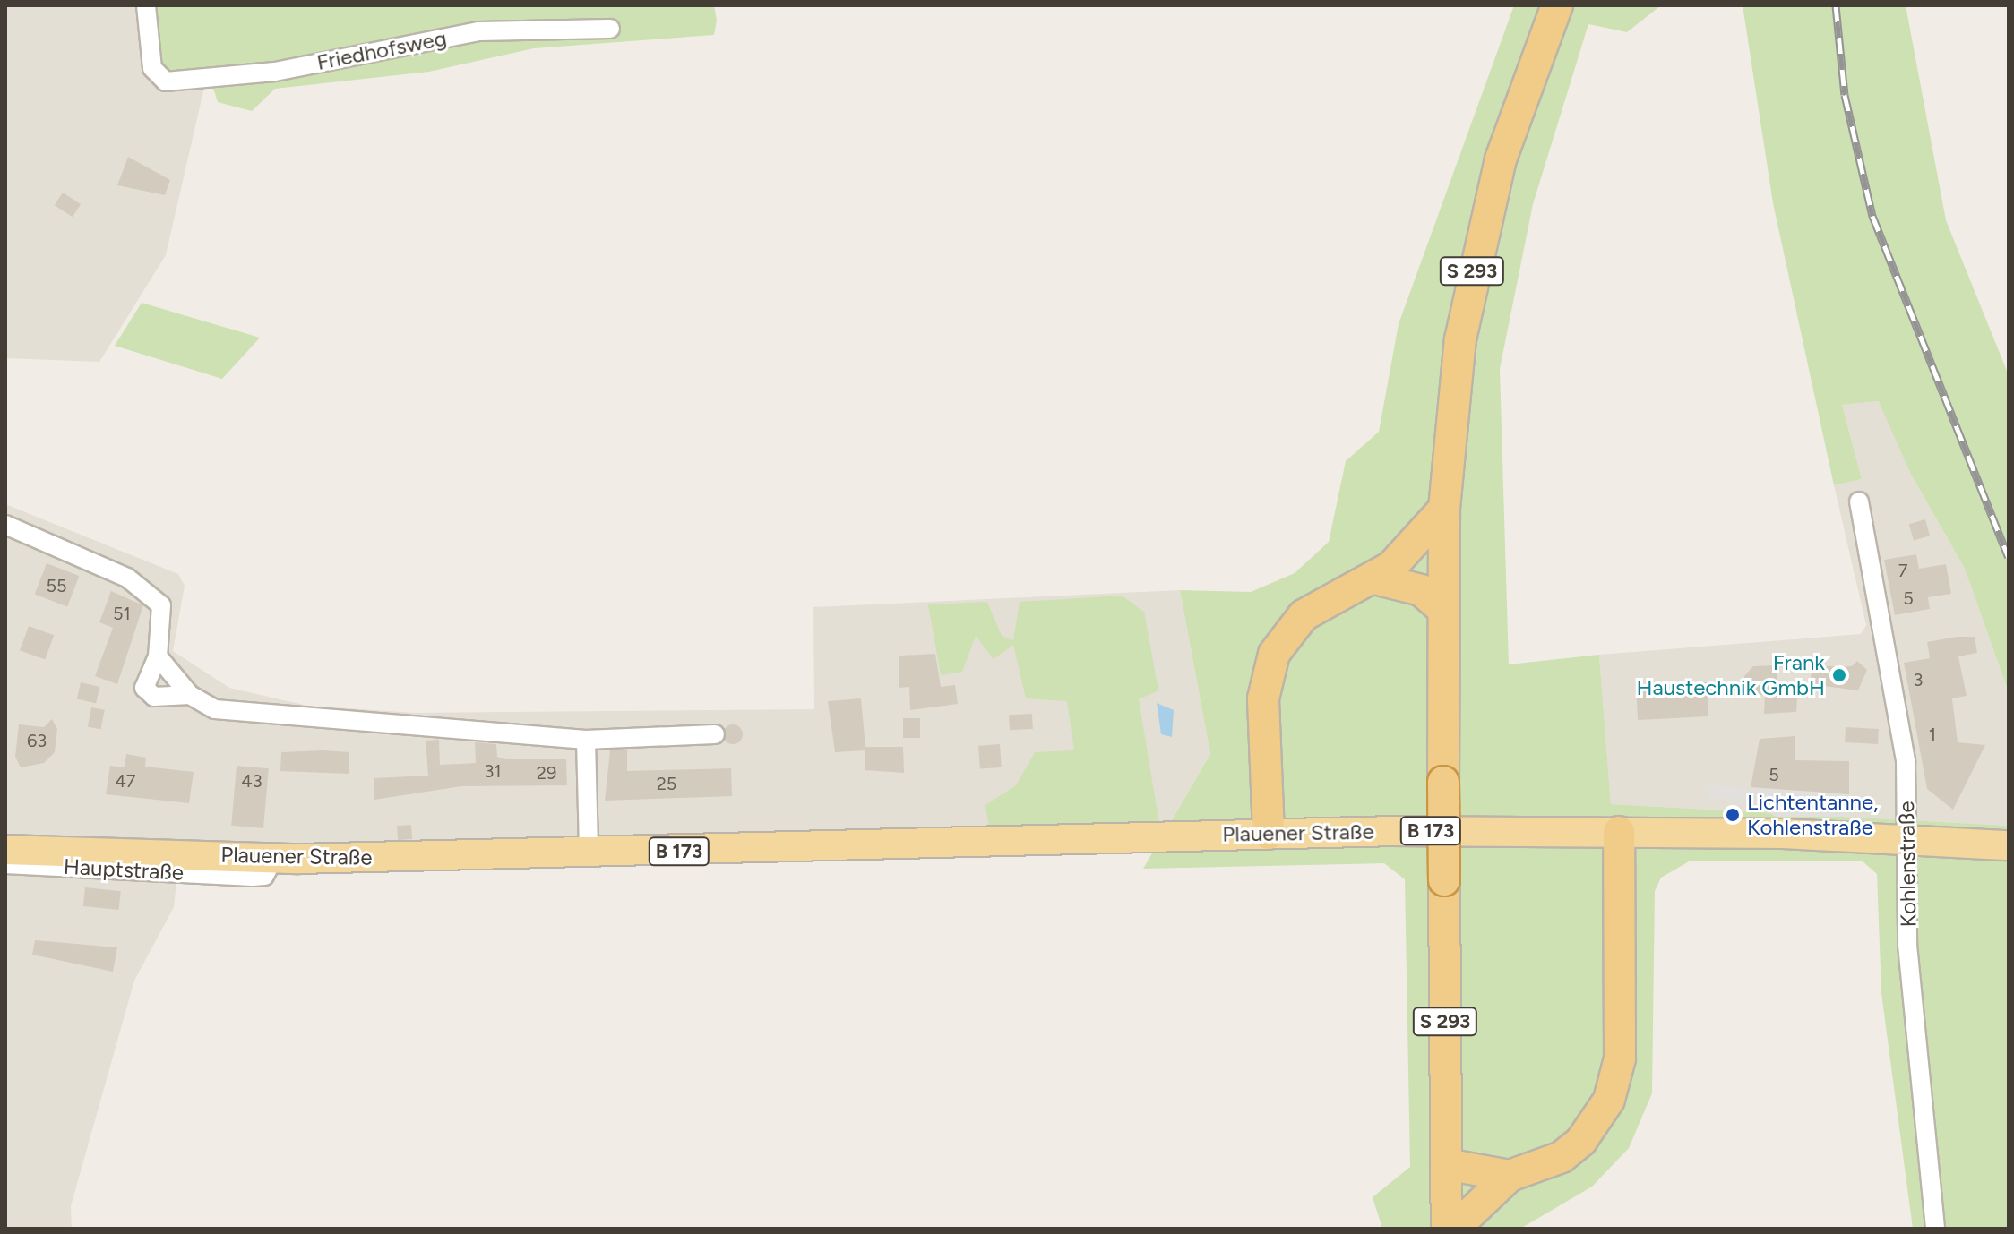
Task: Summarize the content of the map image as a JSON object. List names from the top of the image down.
{
  "streets": {
    "highway": ["S 293"],
    "main road": ["B 173", "Plauener Straße"],
    "street": ["Friedhofsweg", "Kohlenstraße", "Hauptstraße"]
  },
  "crossings": [
    ["Plauener Straße", "Kohlenstraße"],
    ["Plauener Straße", "Hauptstraße"]
  ],
  "places": ["Frank Haustechnik GmbH", "Lichtentanne, Kohlenstraße"],
  "house_numbers": [
    "7",
    "55",
    "5",
    "51",
    "3",
    "1",
    "63",
    "31",
    "29",
    "5",
    "47",
    "43",
    "25"
  ]
}
